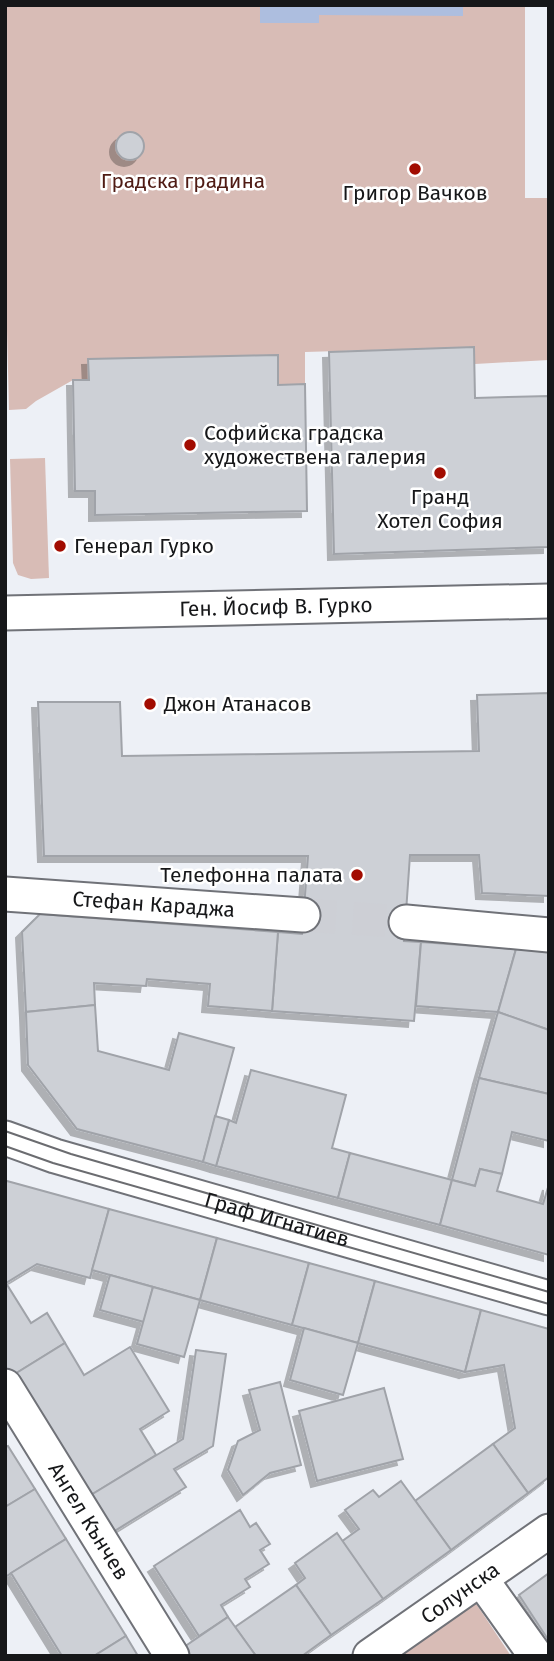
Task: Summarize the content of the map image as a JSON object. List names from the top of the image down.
{
  "streets": {
    "street": [
      "Ген. Йосиф В. Гурко",
      "Стефан Караджа",
      "Граф Игнатиев",
      "Ангел Кънчев",
      "Солунска"
    ]
  },
  "parks": ["Градска градина"],
  "places": [
    "Григор Вачков",
    "Софийска градска художествена галерия",
    "Гранд Хотел София",
    "Генерал Гурко",
    "Джон Атанасов",
    "Телефонна палата"
  ]
}
